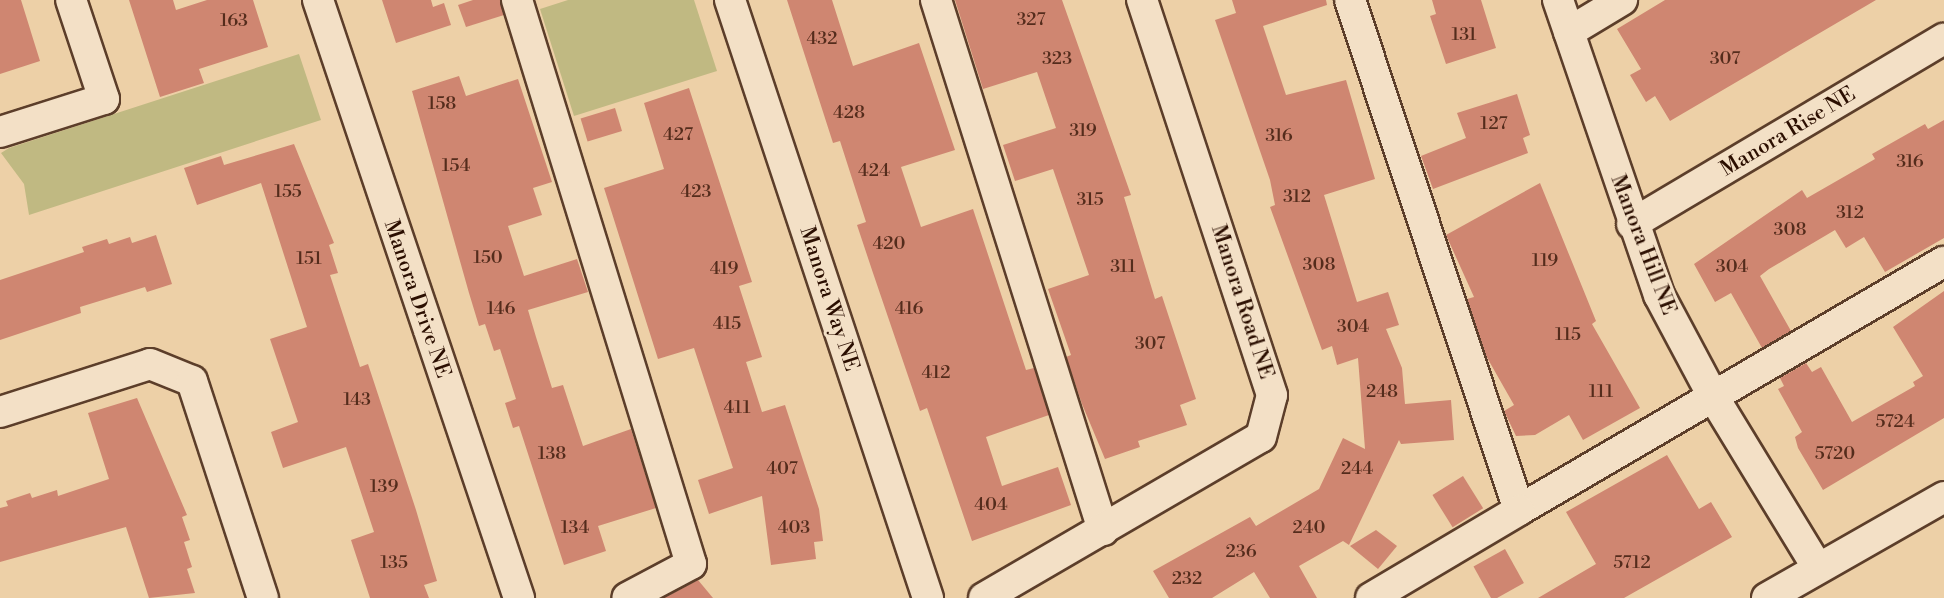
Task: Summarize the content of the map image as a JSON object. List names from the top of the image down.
{
  "streets": {
    "street": [
      "Manora Rise NE",
      "Manora Hill NE",
      "Manora Drive NE",
      "Manora Way NE",
      "Manora Road NE"
    ]
  },
  "crossings": [
    ["Manora Rise NE", "Manora Hill NE"]
  ],
  "house_numbers": [
    "327",
    "163",
    "131",
    "432",
    "323",
    "307",
    "158",
    "428",
    "127",
    "319",
    "427",
    "316",
    "316",
    "154",
    "424",
    "155",
    "423",
    "312",
    "315",
    "312",
    "308",
    "420",
    "150",
    "151",
    "119",
    "308",
    "311",
    "304",
    "419",
    "146",
    "416",
    "415",
    "304",
    "115",
    "307",
    "412",
    "248",
    "111",
    "143",
    "411",
    "5724",
    "138",
    "5720",
    "407",
    "244",
    "139",
    "404",
    "134",
    "403",
    "240",
    "236",
    "135",
    "5712",
    "232"
  ]
}
